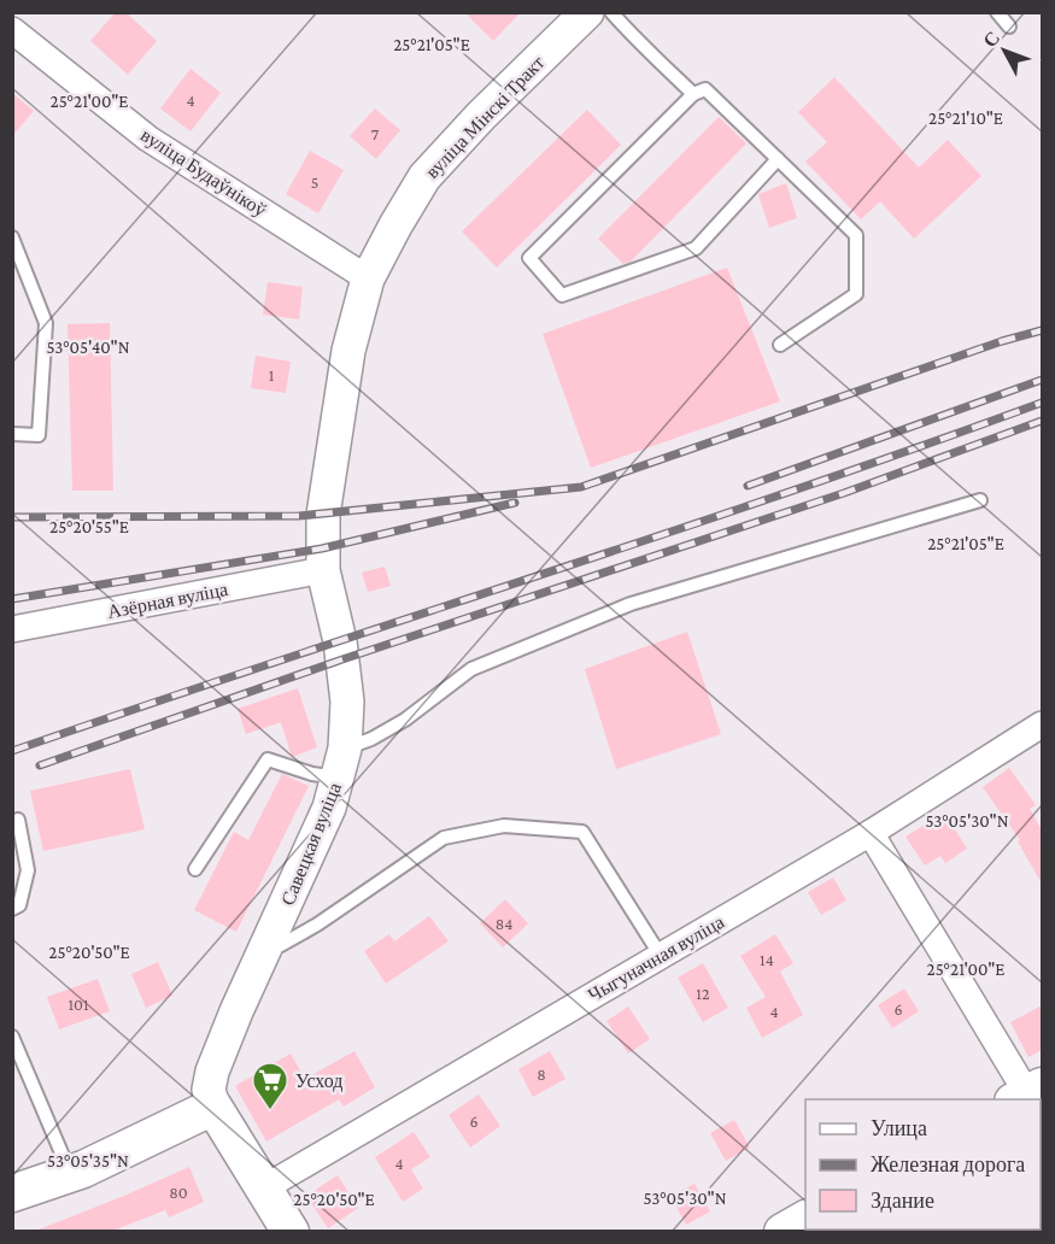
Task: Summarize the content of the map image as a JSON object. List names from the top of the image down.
{
  "streets": {
    "street": [
      "вуліца Мінскі Тракт",
      "вуліца Будаўнікоў",
      "Азёрная вуліца",
      "Савецкая вуліца",
      "Чыгуначная вуліца"
    ]
  },
  "crossings": [
    ["вуліца Мінскі Тракт", "вуліца Будаўнікоў"],
    ["вуліца Мінскі Тракт", "Савецкая вуліца"],
    ["Азёрная вуліца", "Савецкая вуліца"]
  ],
  "places": {
    "supermarket": ["Усход"]
  },
  "house_numbers": [
    "4",
    "7",
    "5",
    "1",
    "84",
    "14",
    "12",
    "101",
    "6",
    "4",
    "8",
    "6",
    "4",
    "80"
  ],
  "legend": ["Улица", "Железная дорога", "Здание"],
  "north": "top left",
  "coordinates": [
    "25°21'05\"E",
    "25°21'00\"E",
    "25°21'10\"E",
    "53°05'40\"N",
    "25°20'55\"E",
    "53°05'30\"N",
    "25°20'50\"E",
    "53°05'35\"N"
  ]
}
